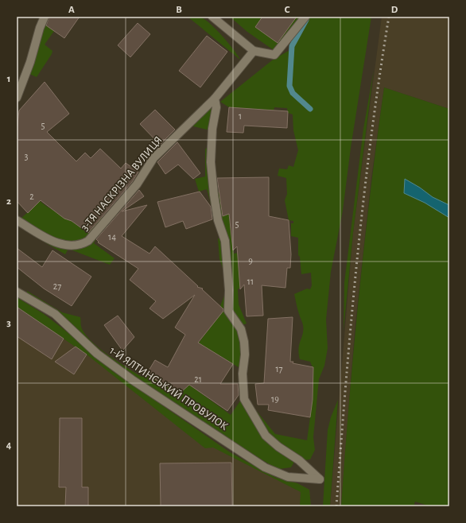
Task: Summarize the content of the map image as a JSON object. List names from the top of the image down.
{
  "streets": {
    "street": ["3-ТЯ НАСКРІЗНА ВУЛИЦЯ", "1-Й ЯЛТИНСЬКИЙ ПРОВУЛОК"]
  },
  "crossings": [
    ["3-ТЯ НАСКРІЗНА ВУЛИЦЯ", "1-Й ЯЛТИНСЬКИЙ ПРОВУЛОК"]
  ],
  "house_numbers": [
    "1",
    "5",
    "3",
    "2",
    "5",
    "14",
    "9",
    "11",
    "27",
    "17",
    "21",
    "19"
  ],
  "grid": {
    "columns": [
      "A",
      "B",
      "C",
      "D"
    ],
    "rows": [
      "1",
      "2",
      "3",
      "4"
    ]
  }
}
